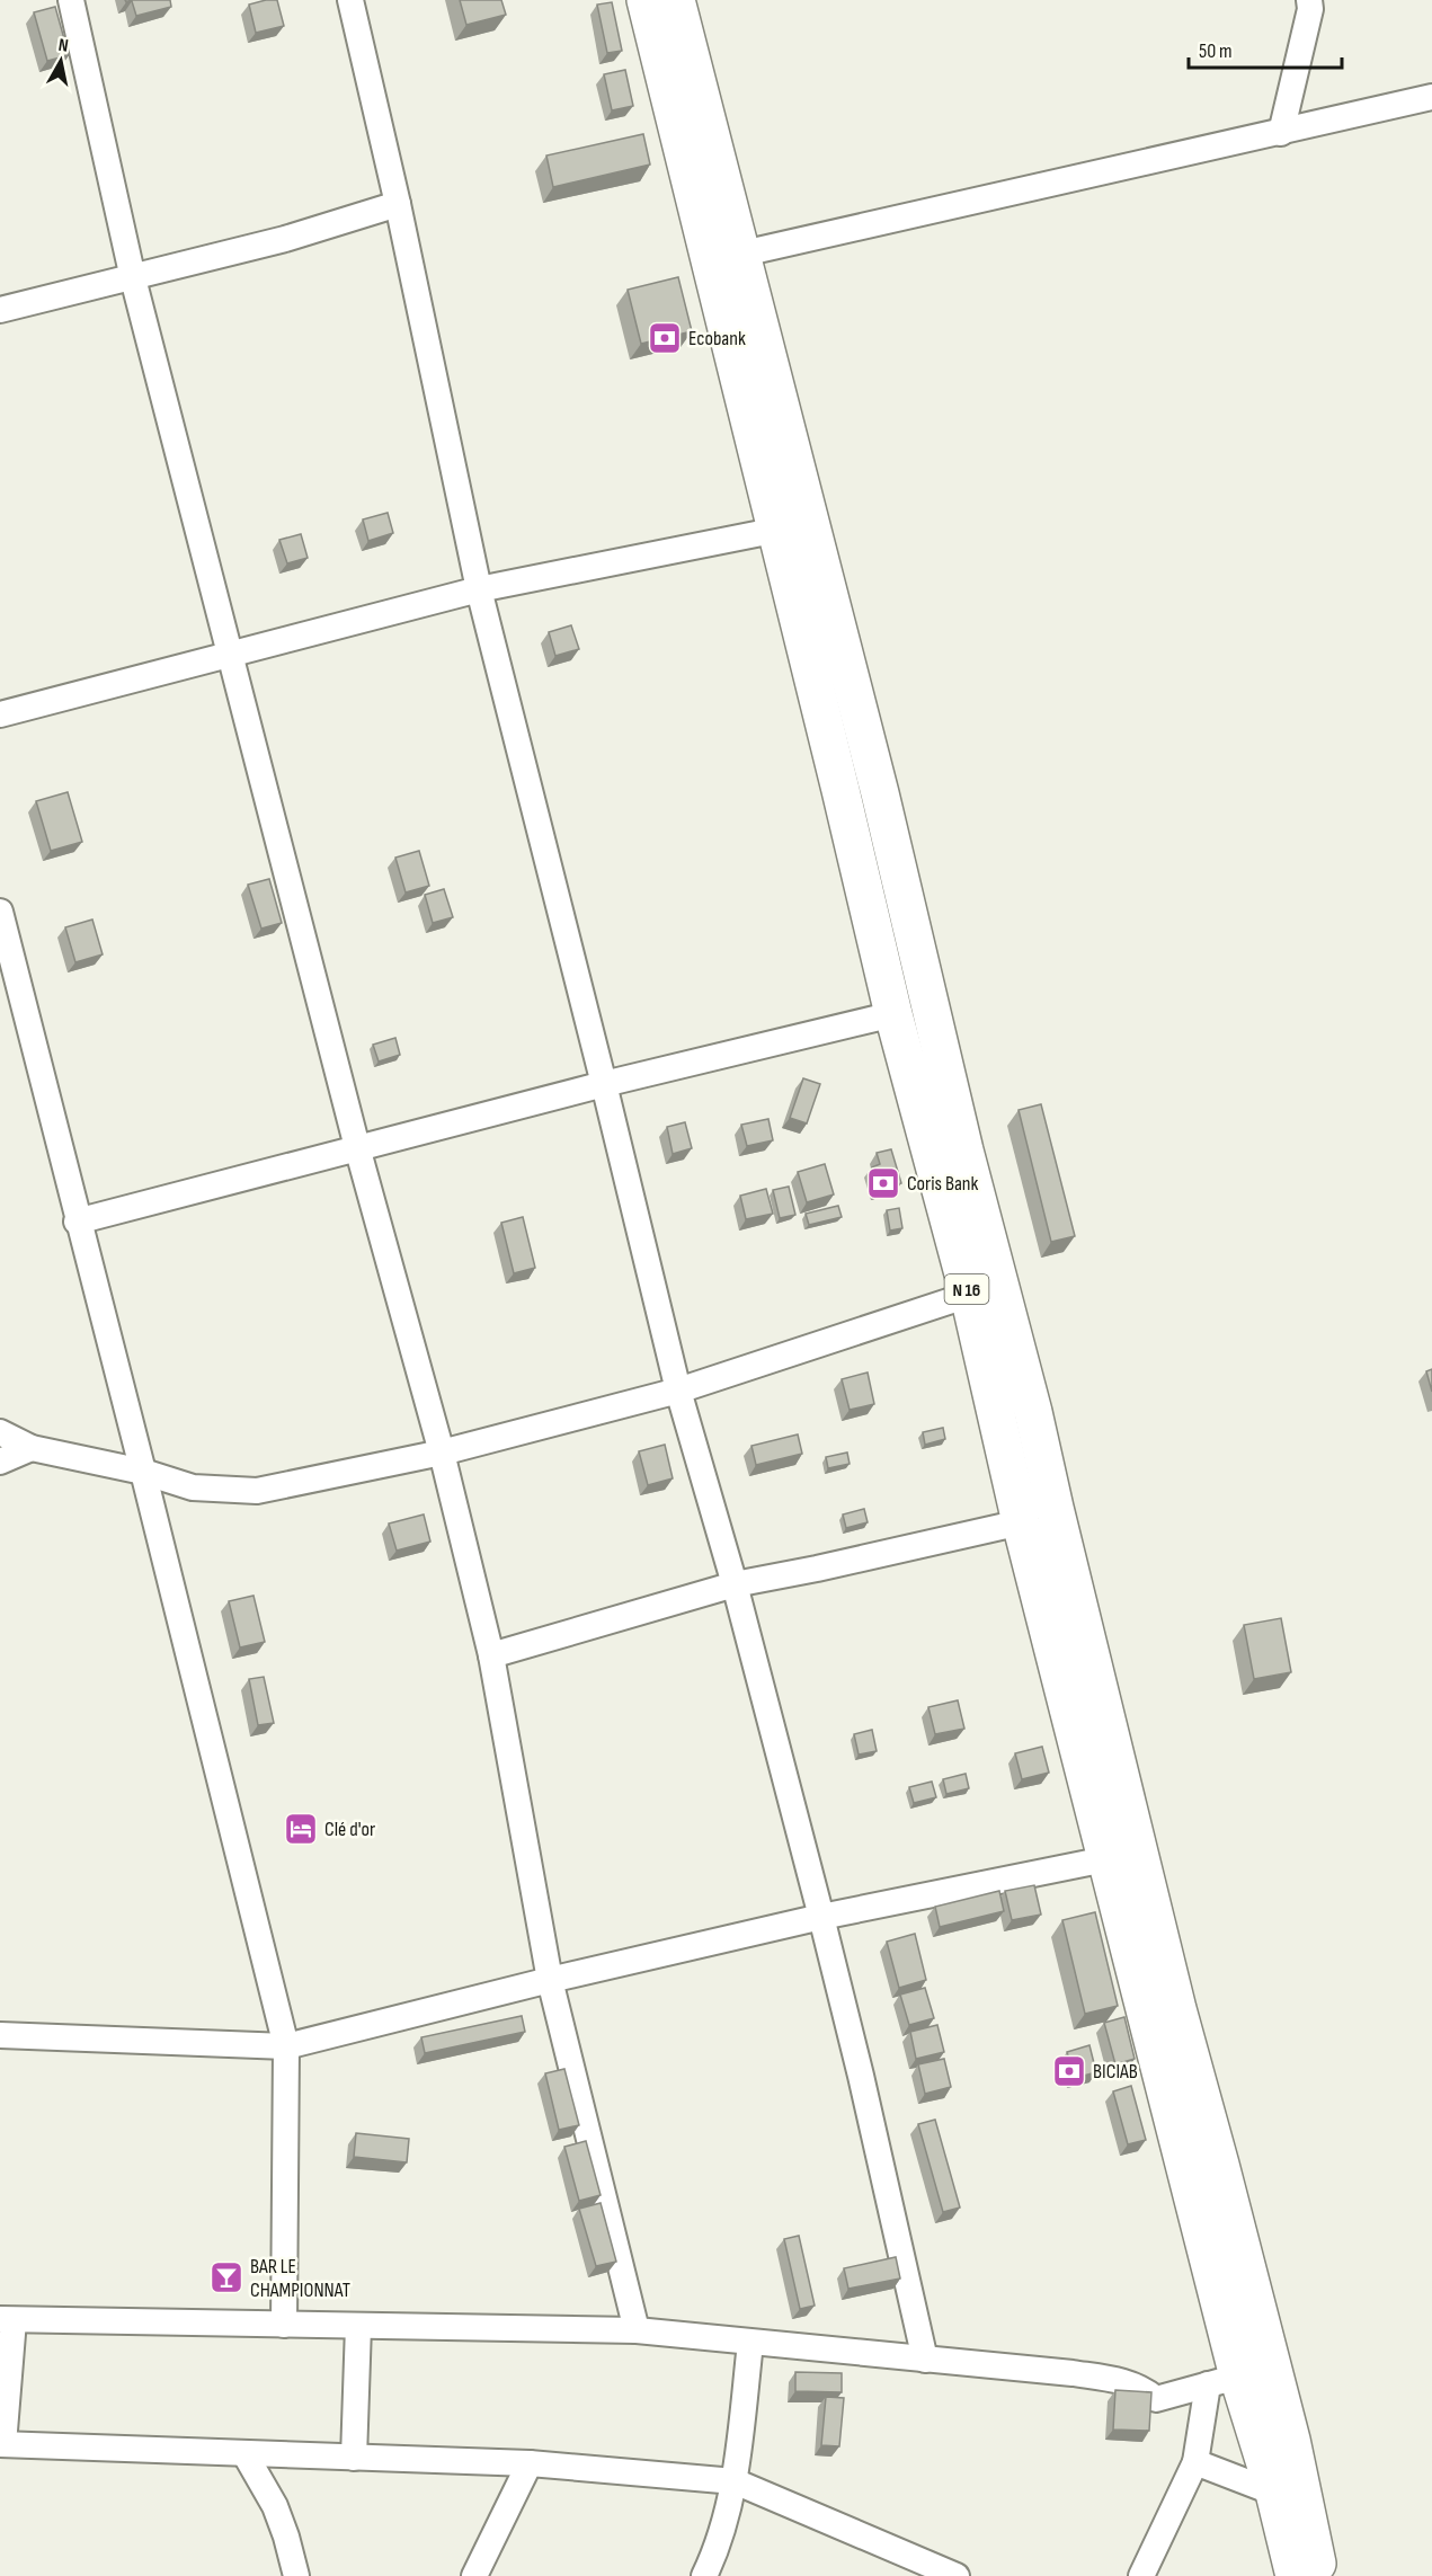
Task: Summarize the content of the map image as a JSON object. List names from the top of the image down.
{
  "streets": {
    "highway": ["N 16"]
  },
  "places": {
    "bank": ["Ecobank", "Coris Bank", "BICIAB"],
    "hotel": ["Clé d'or"],
    "bar": ["BAR LE CHAMPIONNAT"]
  },
  "scale_bar": "50 m",
  "north": "top"
}
